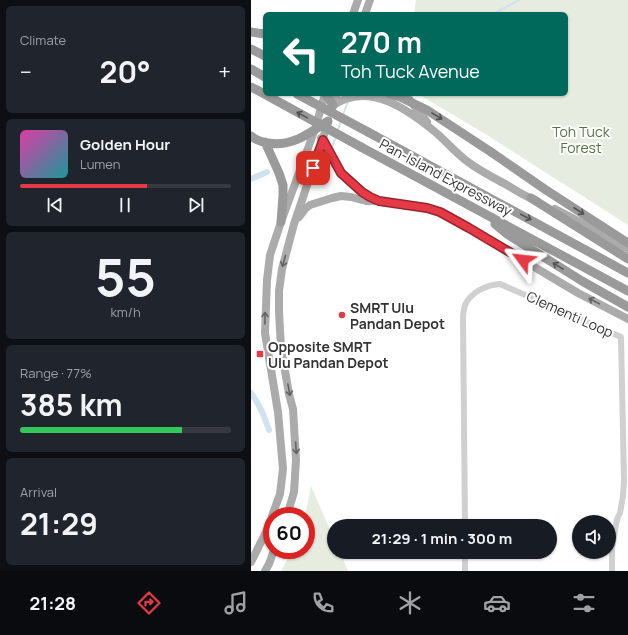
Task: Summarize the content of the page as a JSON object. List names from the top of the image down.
{
  "streets": {
    "highway": ["Pan-Island Expressway"],
    "street": ["Clementi Loop"]
  },
  "parks": ["Toh Tuck Forest"],
  "places": {
    "other": ["SMRT Ulu Pandan Depot"],
    "transit": ["Opposite SMRT Ulu Pandan Depot"]
  },
  "page": {
    "tile": [
      "Climate",
      ["55", "km/h"],
      ["Range · 77%", "385 km"],
      ["Arrival", "21:29"]
    ],
    "turn": ["270 m", "Toh Tuck Avenue"],
    "heat": ["−", "20°", "+"],
    "song": ["Golden Hour", "Lumen"],
    "limit": "60",
    "trip": "21:29 · 1 min · 300 m",
    "tabs": "21:28"
  }
}
